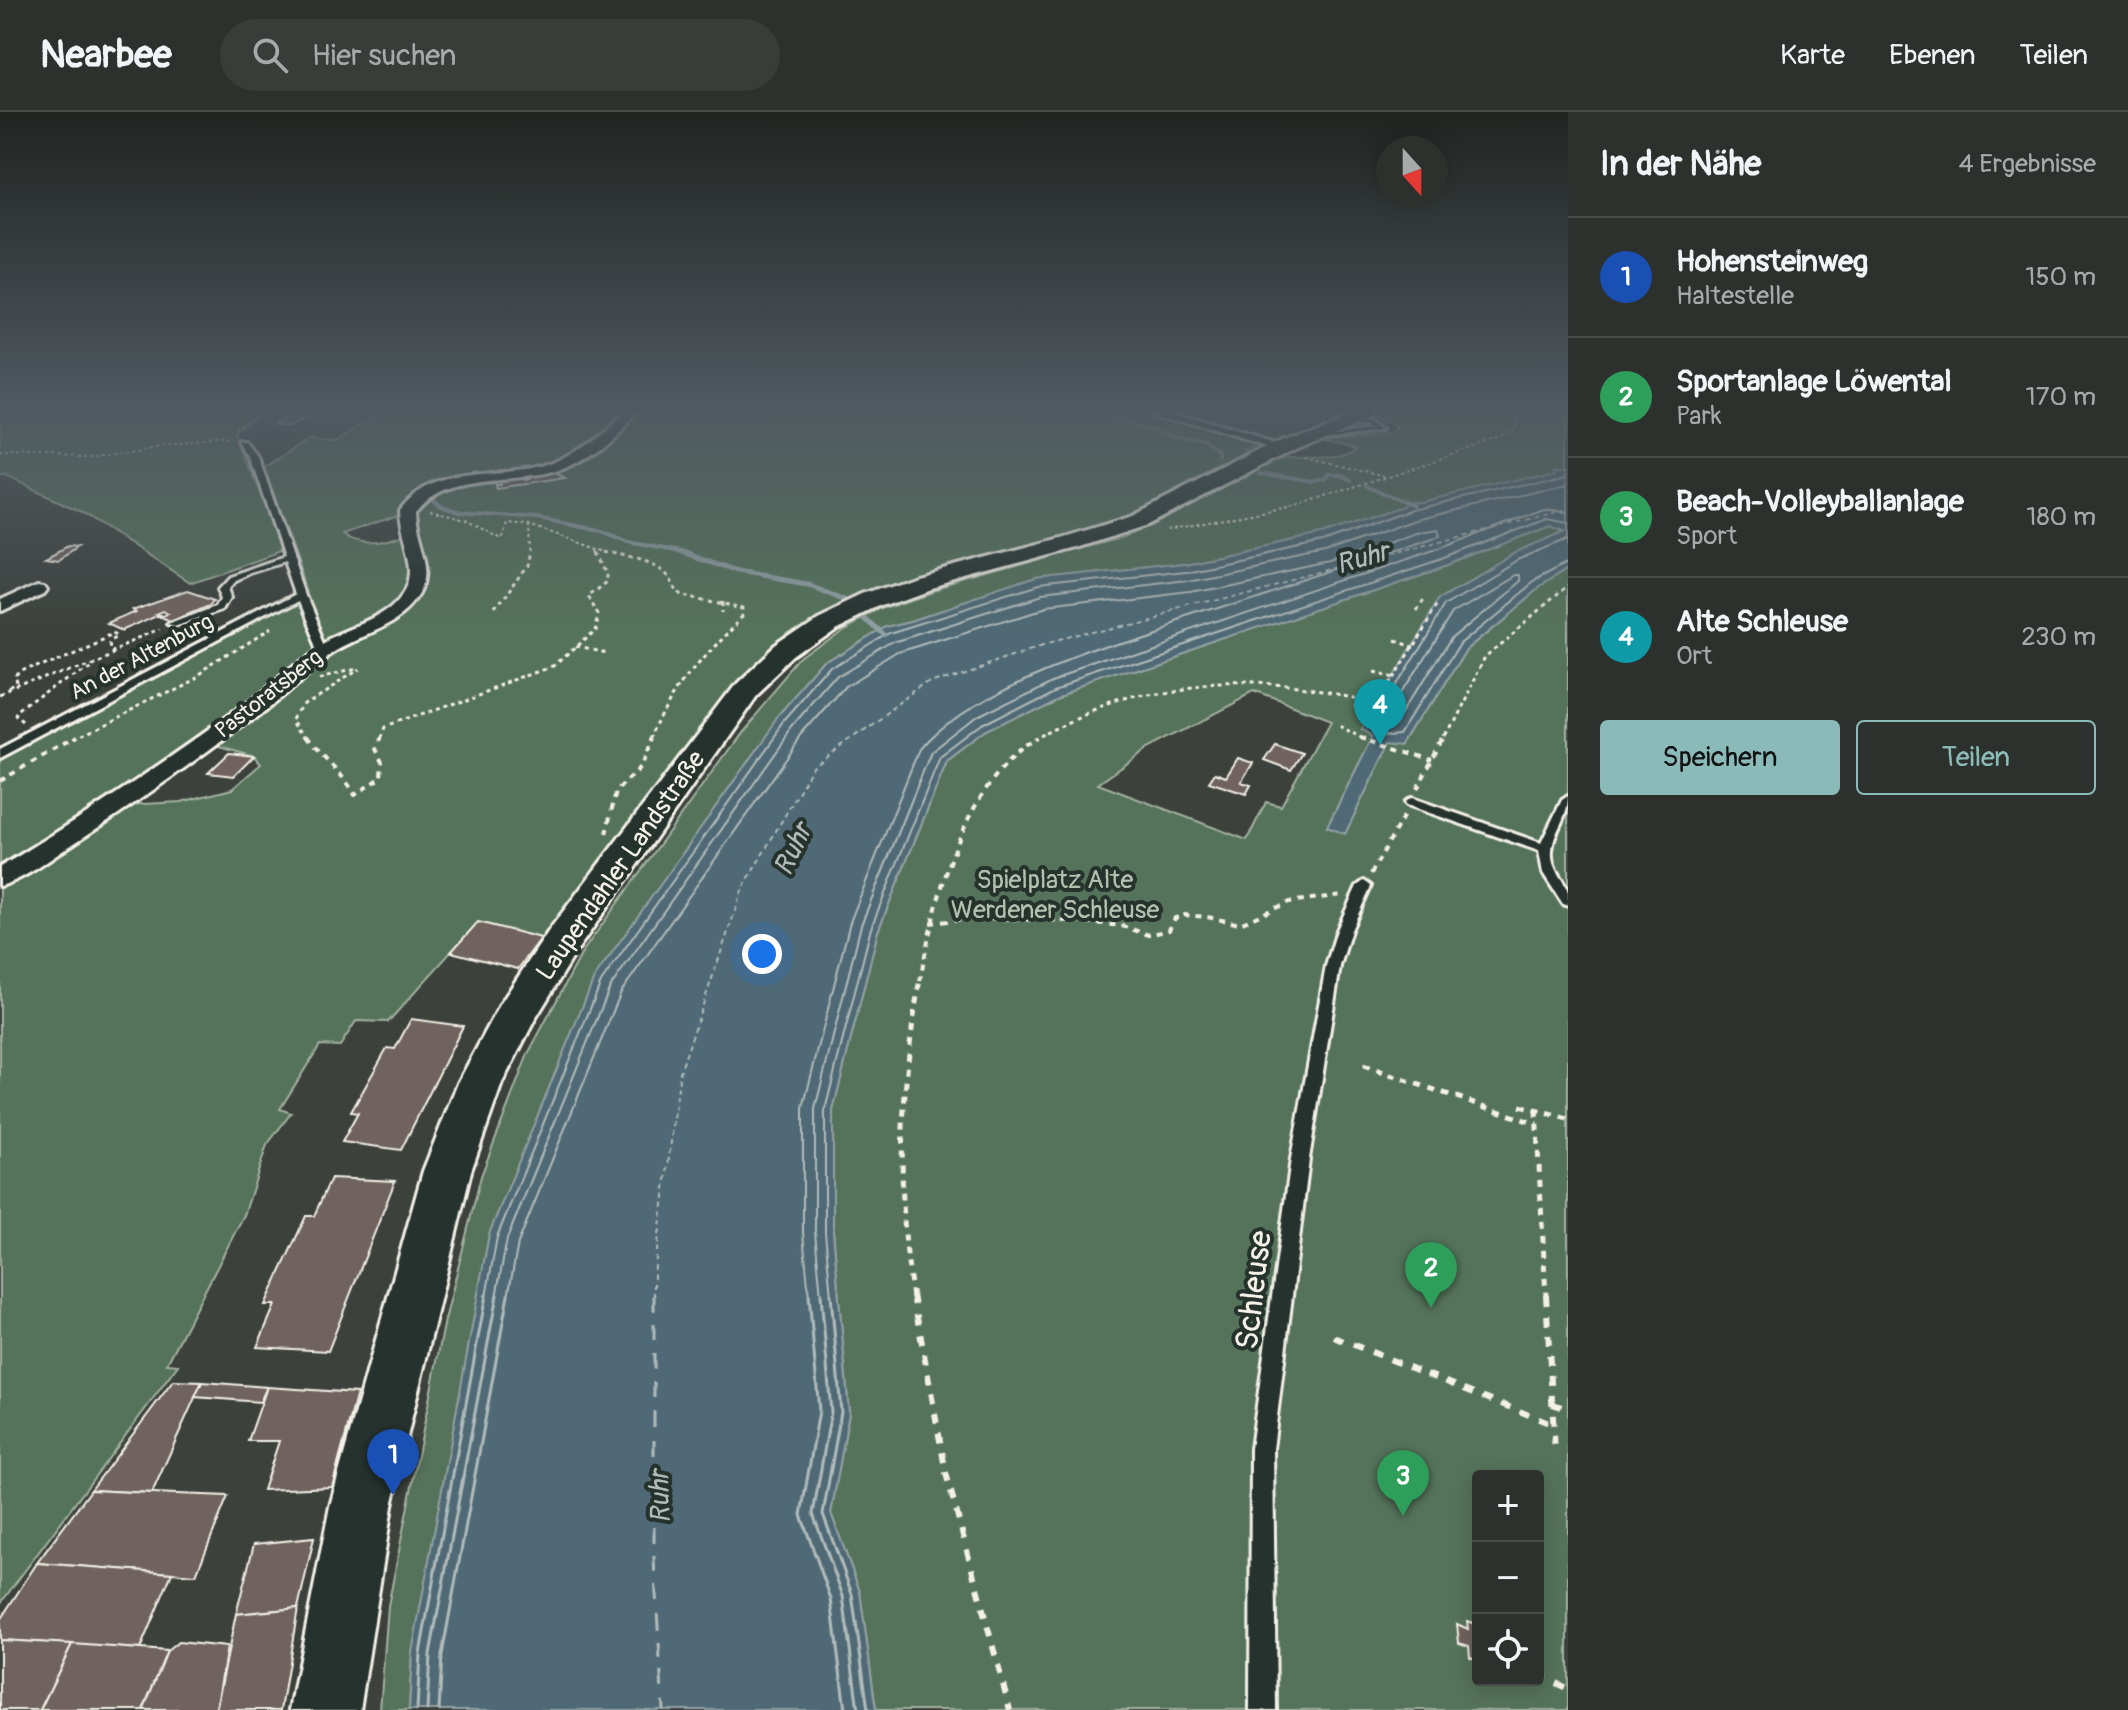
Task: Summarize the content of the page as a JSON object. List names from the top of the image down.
{
  "streets": {
    "main road": ["Laupendahler Landstraße"],
    "street": ["Pastoratsberg"],
    "lane": ["An der Altenburg", "Schleuse"]
  },
  "water": ["Ruhr"],
  "parks": ["Spielplatz Alte Werdener Schleuse"],
  "north": "bottom",
  "page": {
    "header": "Nearbee",
    "search": "Hier suchen",
    "nav": ["Karte", "Ebenen", "Teilen"],
    "heading": ["In der Nähe", "4 Ergebnisse"],
    "list": [
      {
        "mark": "1",
        "name": "Hohensteinweg",
        "note": "Haltestelle",
        "value": "150 m"
      },
      {
        "mark": "2",
        "name": "Sportanlage Löwental",
        "note": "Park",
        "value": "170 m"
      },
      {
        "mark": "3",
        "name": "Beach-Volleyballanlage",
        "note": "Sport",
        "value": "180 m"
      },
      {
        "mark": "4",
        "name": "Alte Schleuse",
        "note": "Ort",
        "value": "230 m"
      }
    ],
    "pins": [
      "4",
      "2",
      "1",
      "3"
    ],
    "buttons": ["Speichern", "Teilen"],
    "map_buttons": ["+", "−"]
  }
}
